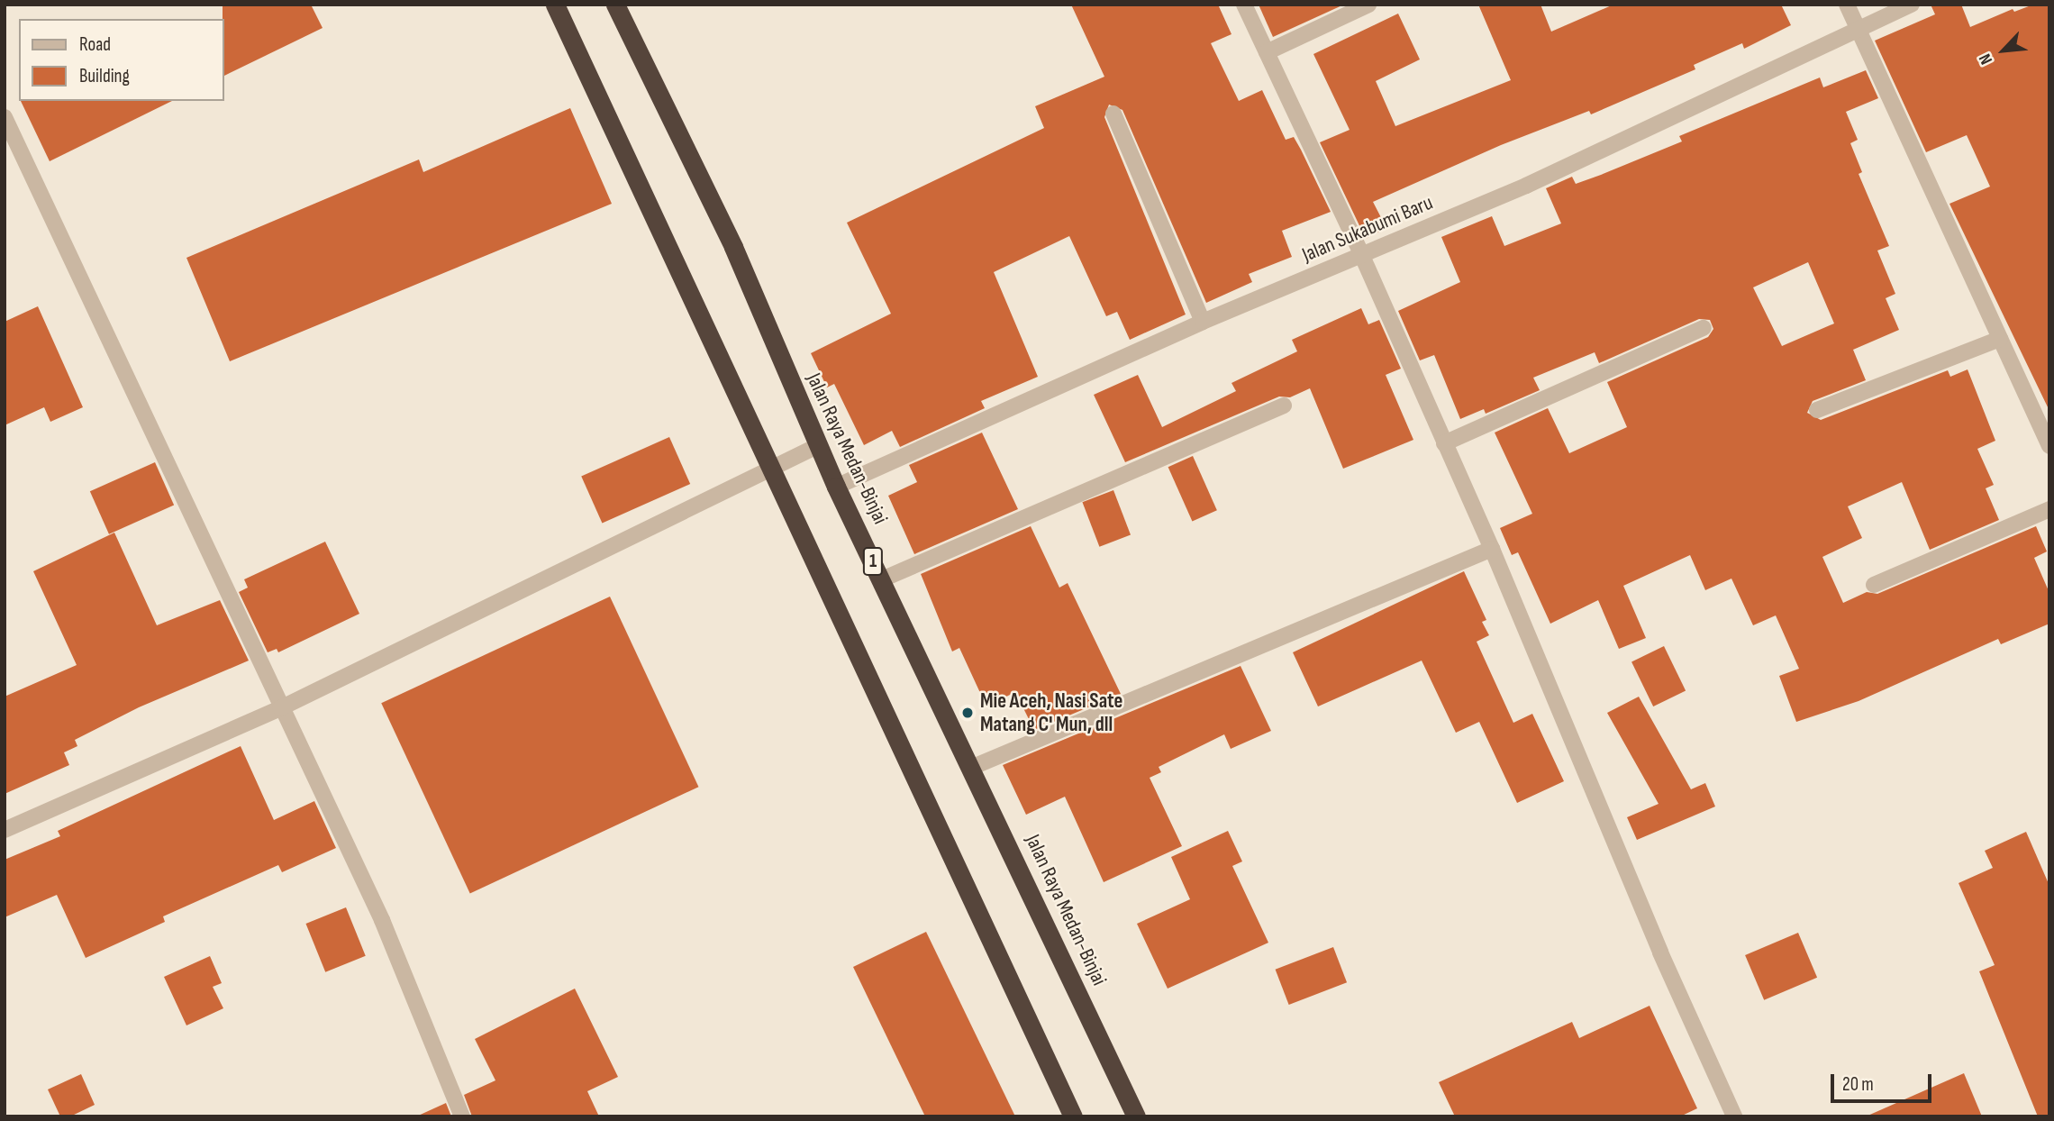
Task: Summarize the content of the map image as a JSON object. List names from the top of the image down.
{
  "streets": {
    "highway": ["Jalan Raya Medan-Binjai", "1"],
    "street": ["Jalan Sukabumi Baru"]
  },
  "crossings": [
    ["Jalan Sukabumi Baru", "Jalan Raya Medan-Binjai"]
  ],
  "places": ["Mie Aceh, Nasi Sate Matang C' Mun, dll"],
  "legend": ["Road", "Building"],
  "scale_bar": "20 m",
  "north": "bottom left"
}
